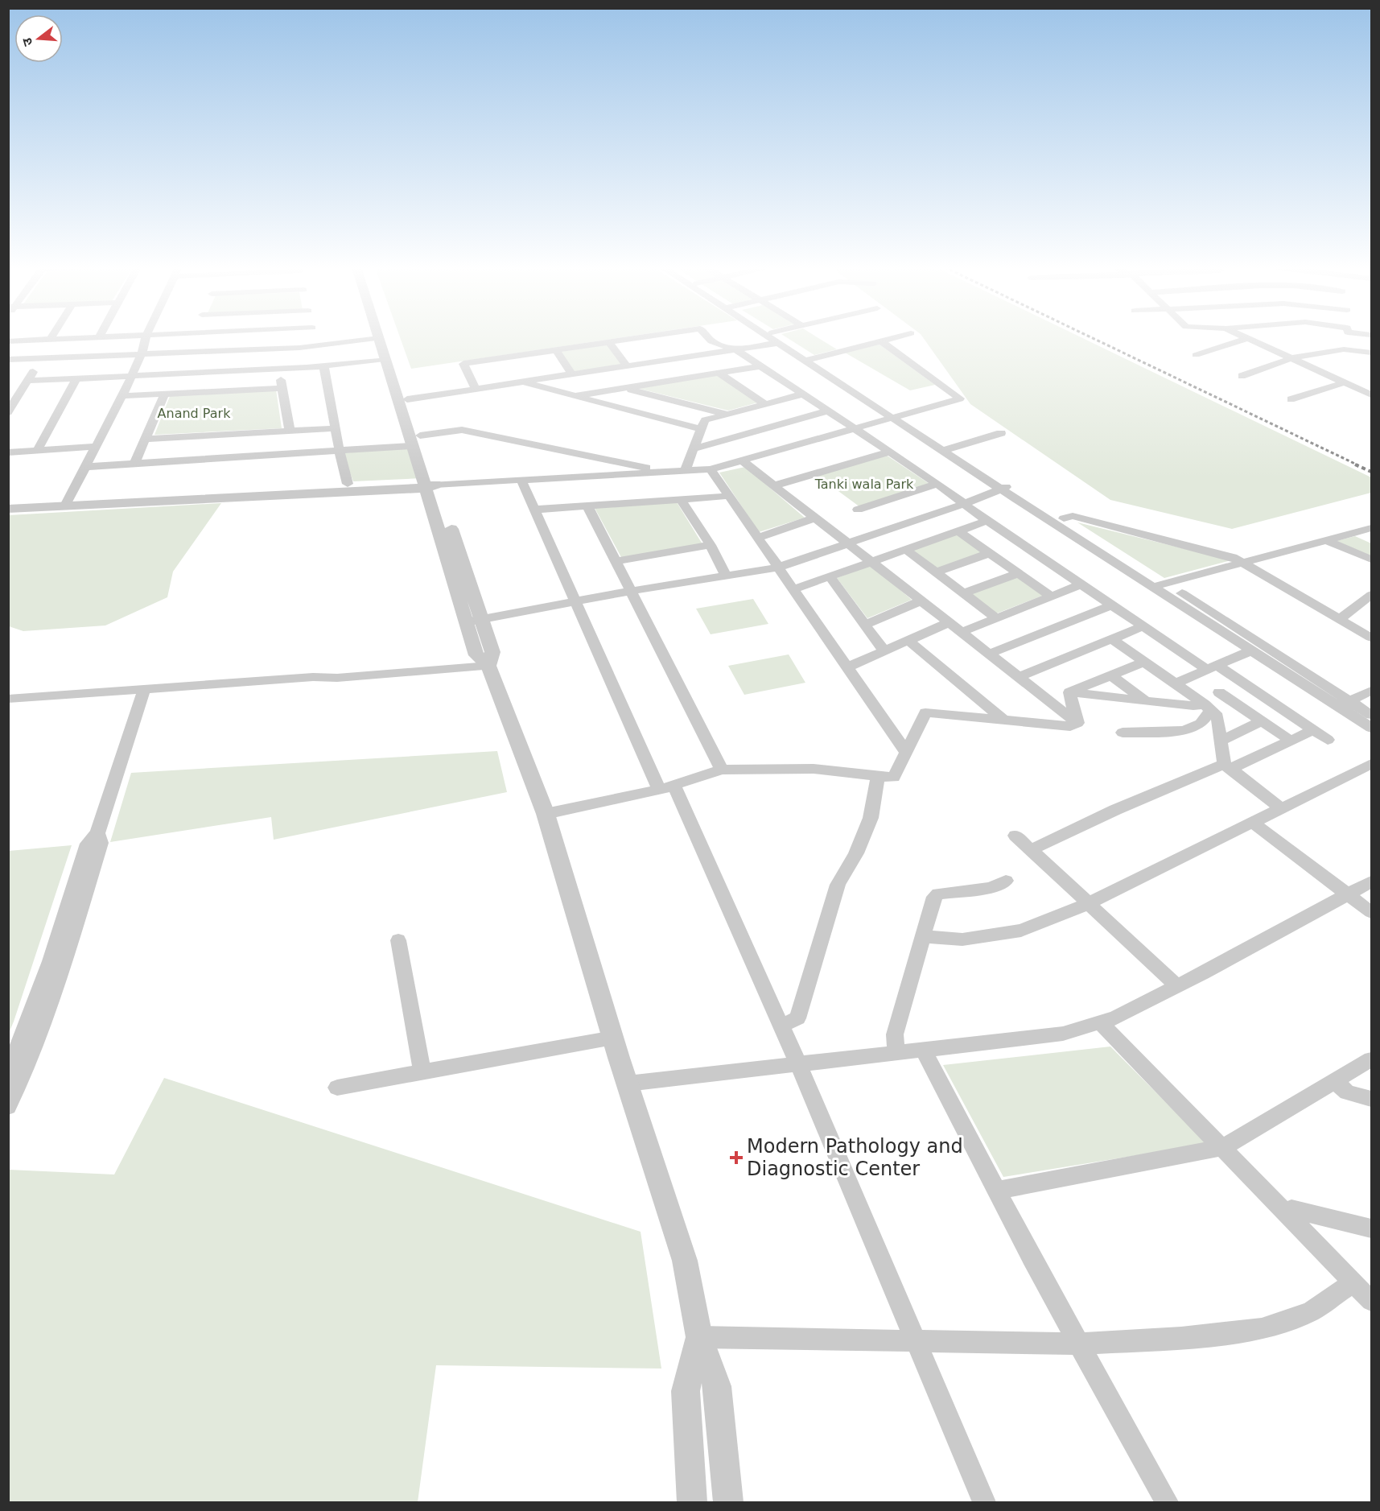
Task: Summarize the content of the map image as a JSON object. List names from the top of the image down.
{
  "parks": ["Anand Park", "Tanki wala Park"],
  "places": {
    "health": ["Modern Pathology and Diagnostic Center"]
  },
  "north": "left"
}
